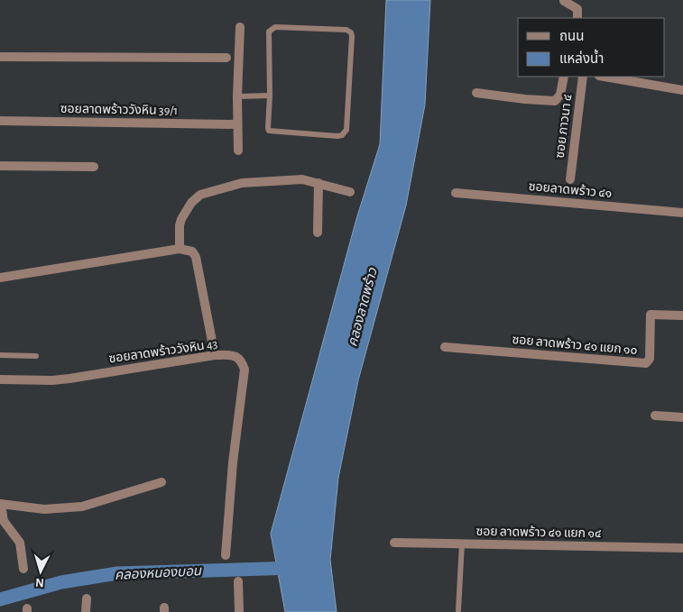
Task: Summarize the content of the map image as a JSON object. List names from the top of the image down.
{
  "streets": {
    "street": [
      "ซอยลาดพร้าววังหิน 39/1",
      "ซอย ภาวนา ๔",
      "ซอยลาดพร้าว ๔๑",
      "ซอย ลาดพร้าว ๔๑ แยก ๑๐",
      "ซอยลาดพร้าววังหิน 43",
      "ซอย ลาดพร้าว ๔๑ แยก ๑๔"
    ]
  },
  "water": ["คลองลาดพร้าว", "คลองหนองบอน"],
  "legend": ["ถนน", "แหล่งน้ำ"],
  "north": "bottom"
}
